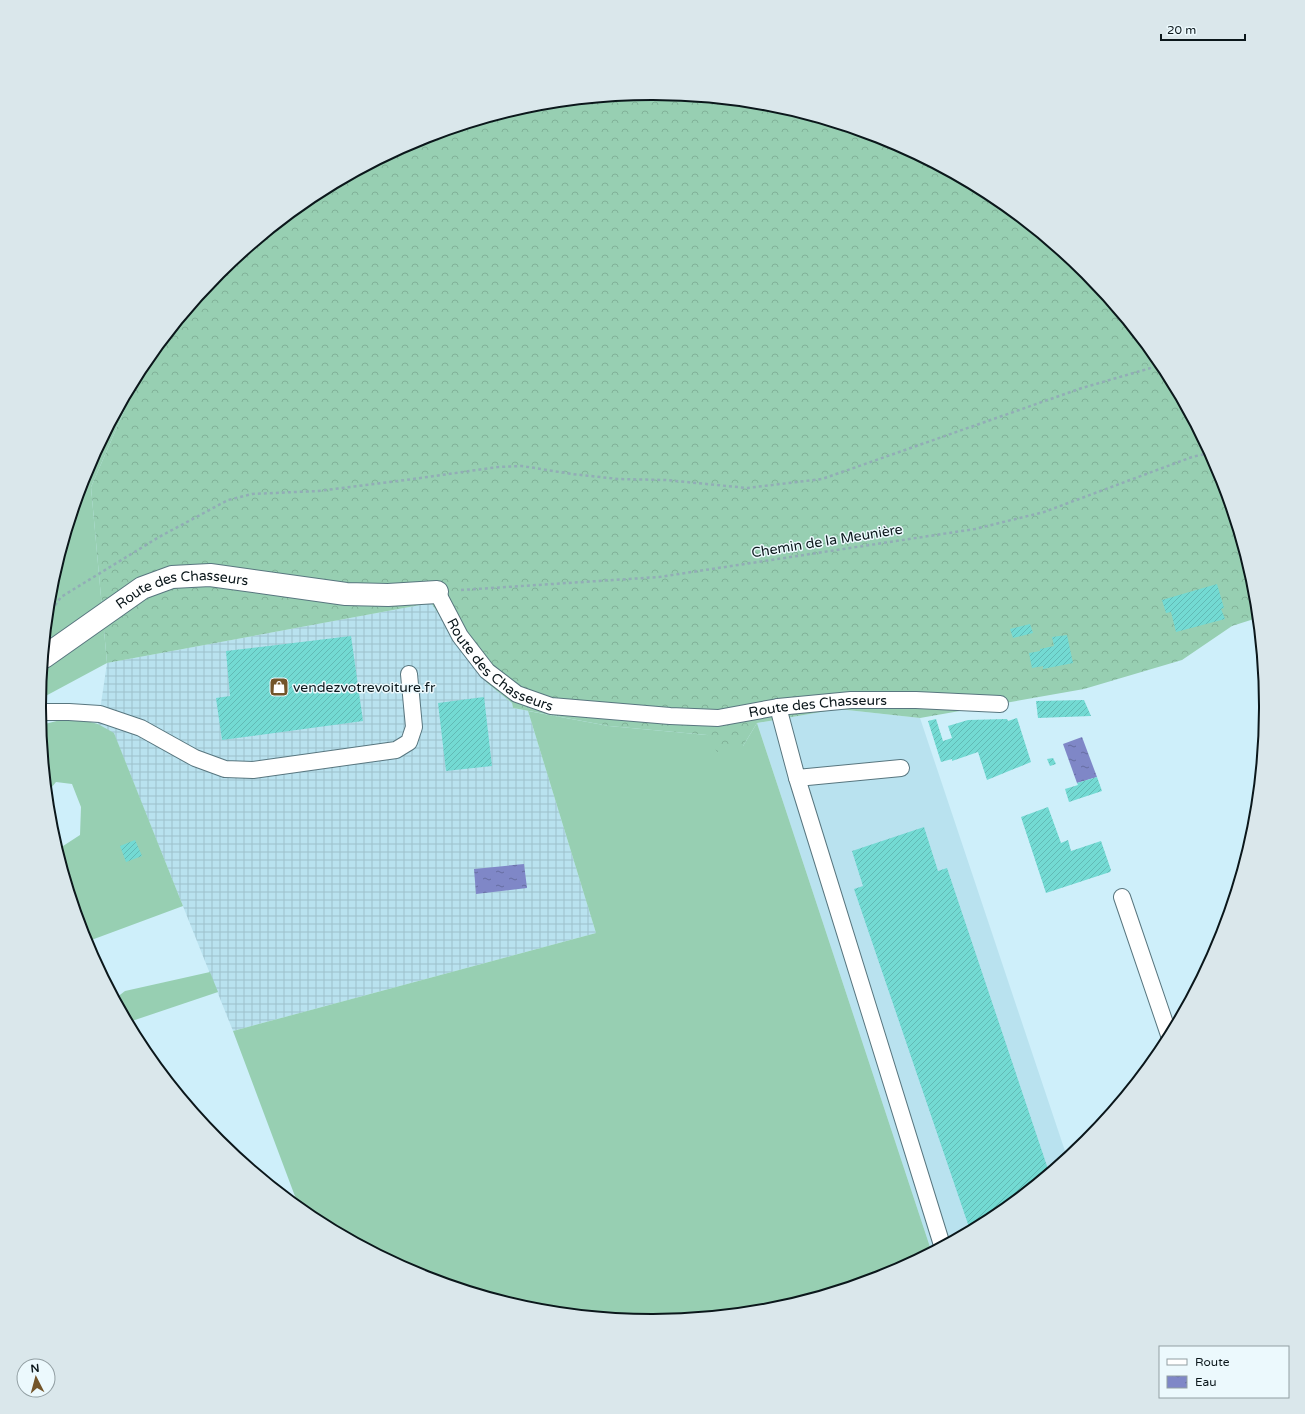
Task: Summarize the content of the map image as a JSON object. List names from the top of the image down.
{
  "streets": {
    "street": ["Route des Chasseurs"],
    "path": ["Chemin de la Meunière"]
  },
  "crossings": [
    ["Chemin de la Meunière", "Route des Chasseurs"]
  ],
  "places": {
    "shop": ["vendezvotrevoiture.fr"]
  },
  "legend": ["Route", "Eau"],
  "scale_bar": "20 m",
  "north": "top"
}
